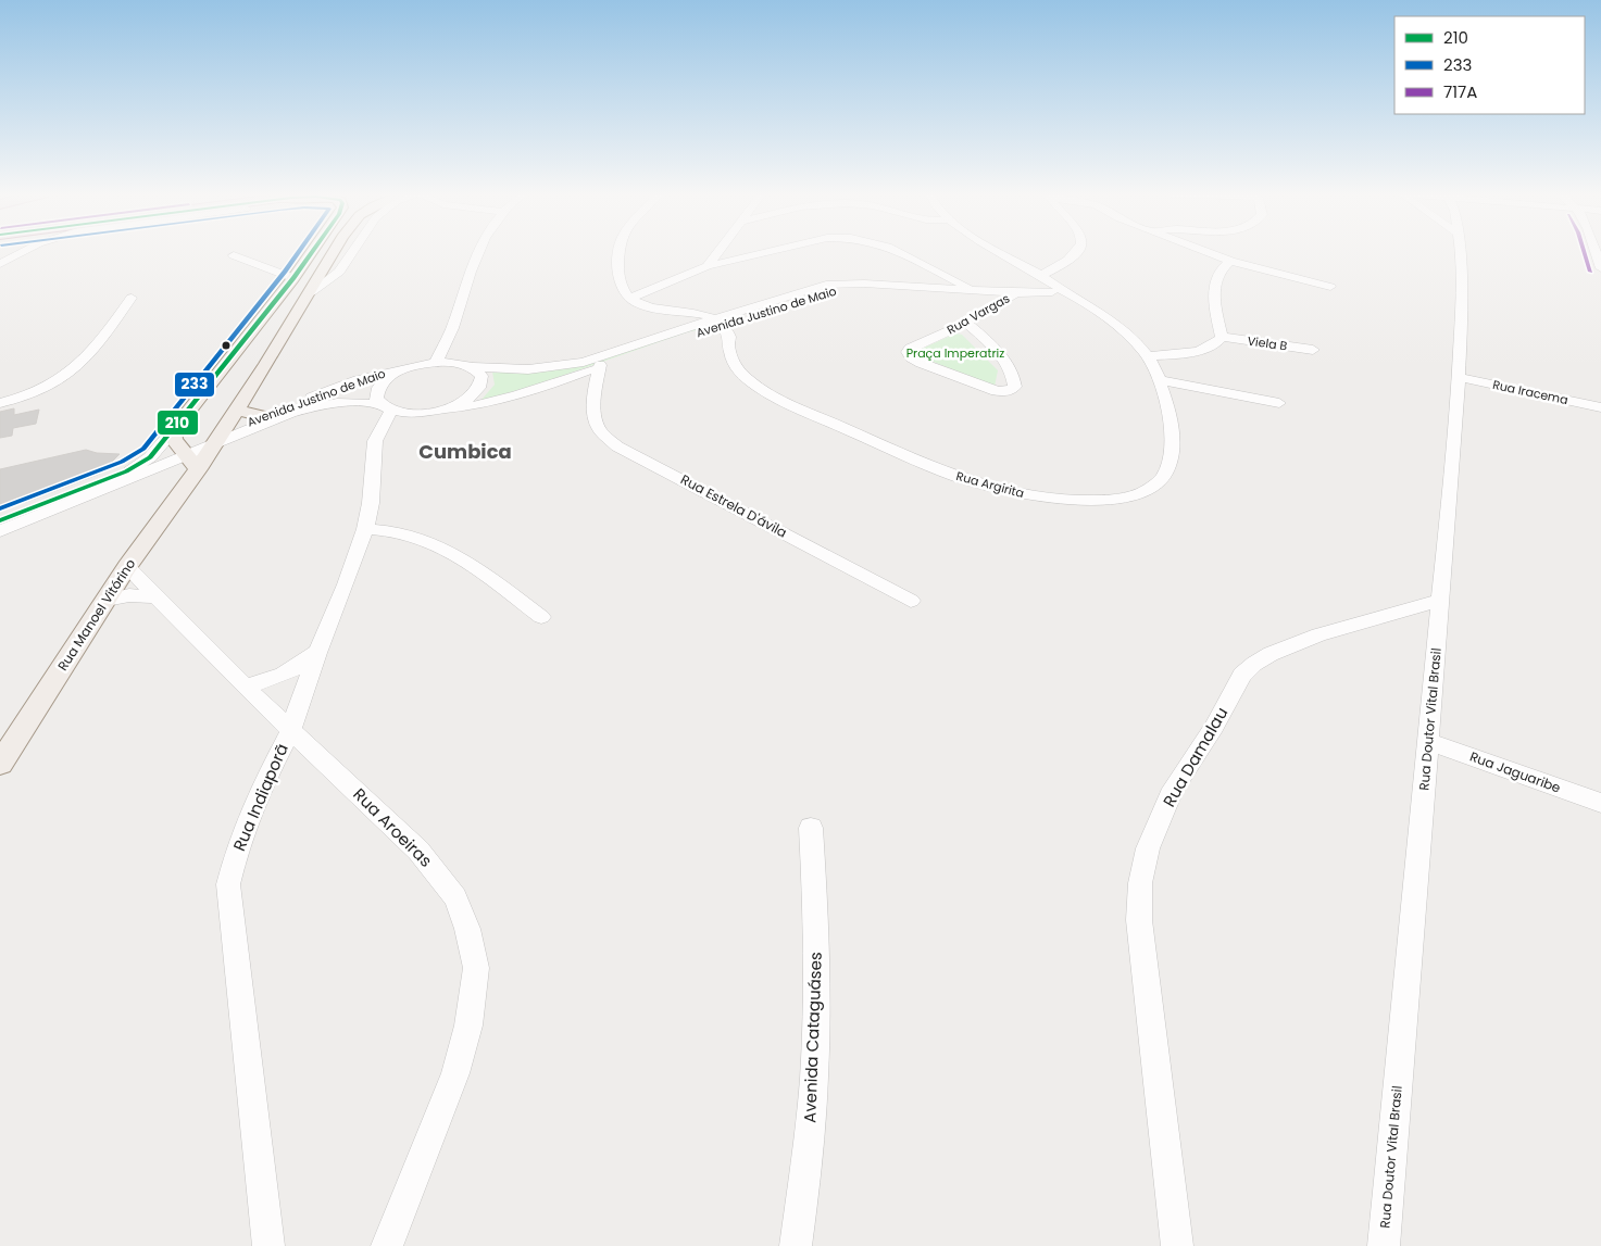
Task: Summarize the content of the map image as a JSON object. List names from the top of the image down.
{
  "streets": {
    "main road": ["Rua Manoel Vitórino"],
    "street": [
      "Avenida Justino de Maio",
      "Rua Vargas",
      "Viela B",
      "Rua Iracema",
      "Rua Argirita",
      "Rua Estrela D'ávila",
      "Rua Doutor Vital Brasil",
      "Rua Damalau",
      "Rua Jaguaribe",
      "Rua Indiaporã",
      "Rua Aroeiras",
      "Avenida Cataguáses"
    ]
  },
  "crossings": [
    ["Avenida Justino de Maio", "Rua Vargas"],
    ["Avenida Justino de Maio", "Rua Argirita"],
    ["Avenida Justino de Maio", "Rua Estrela D'ávila"],
    ["Avenida Justino de Maio", "Rua Manoel Vitórino"],
    ["Avenida Justino de Maio", "Rua Indiaporã"],
    ["Rua Iracema", "Rua Doutor Vital Brasil"],
    ["Rua Manoel Vitórino", "Rua Aroeiras"],
    ["Rua Doutor Vital Brasil", "Rua Damalau"],
    ["Rua Doutor Vital Brasil", "Rua Jaguaribe"],
    ["Rua Indiaporã", "Rua Aroeiras"]
  ],
  "districts": ["Cumbica"],
  "parks": ["Praça Imperatriz"],
  "lines": ["transit line 210", "transit line 233", "transit line 717A"],
  "legend": ["210", "233", "717A"]
}
